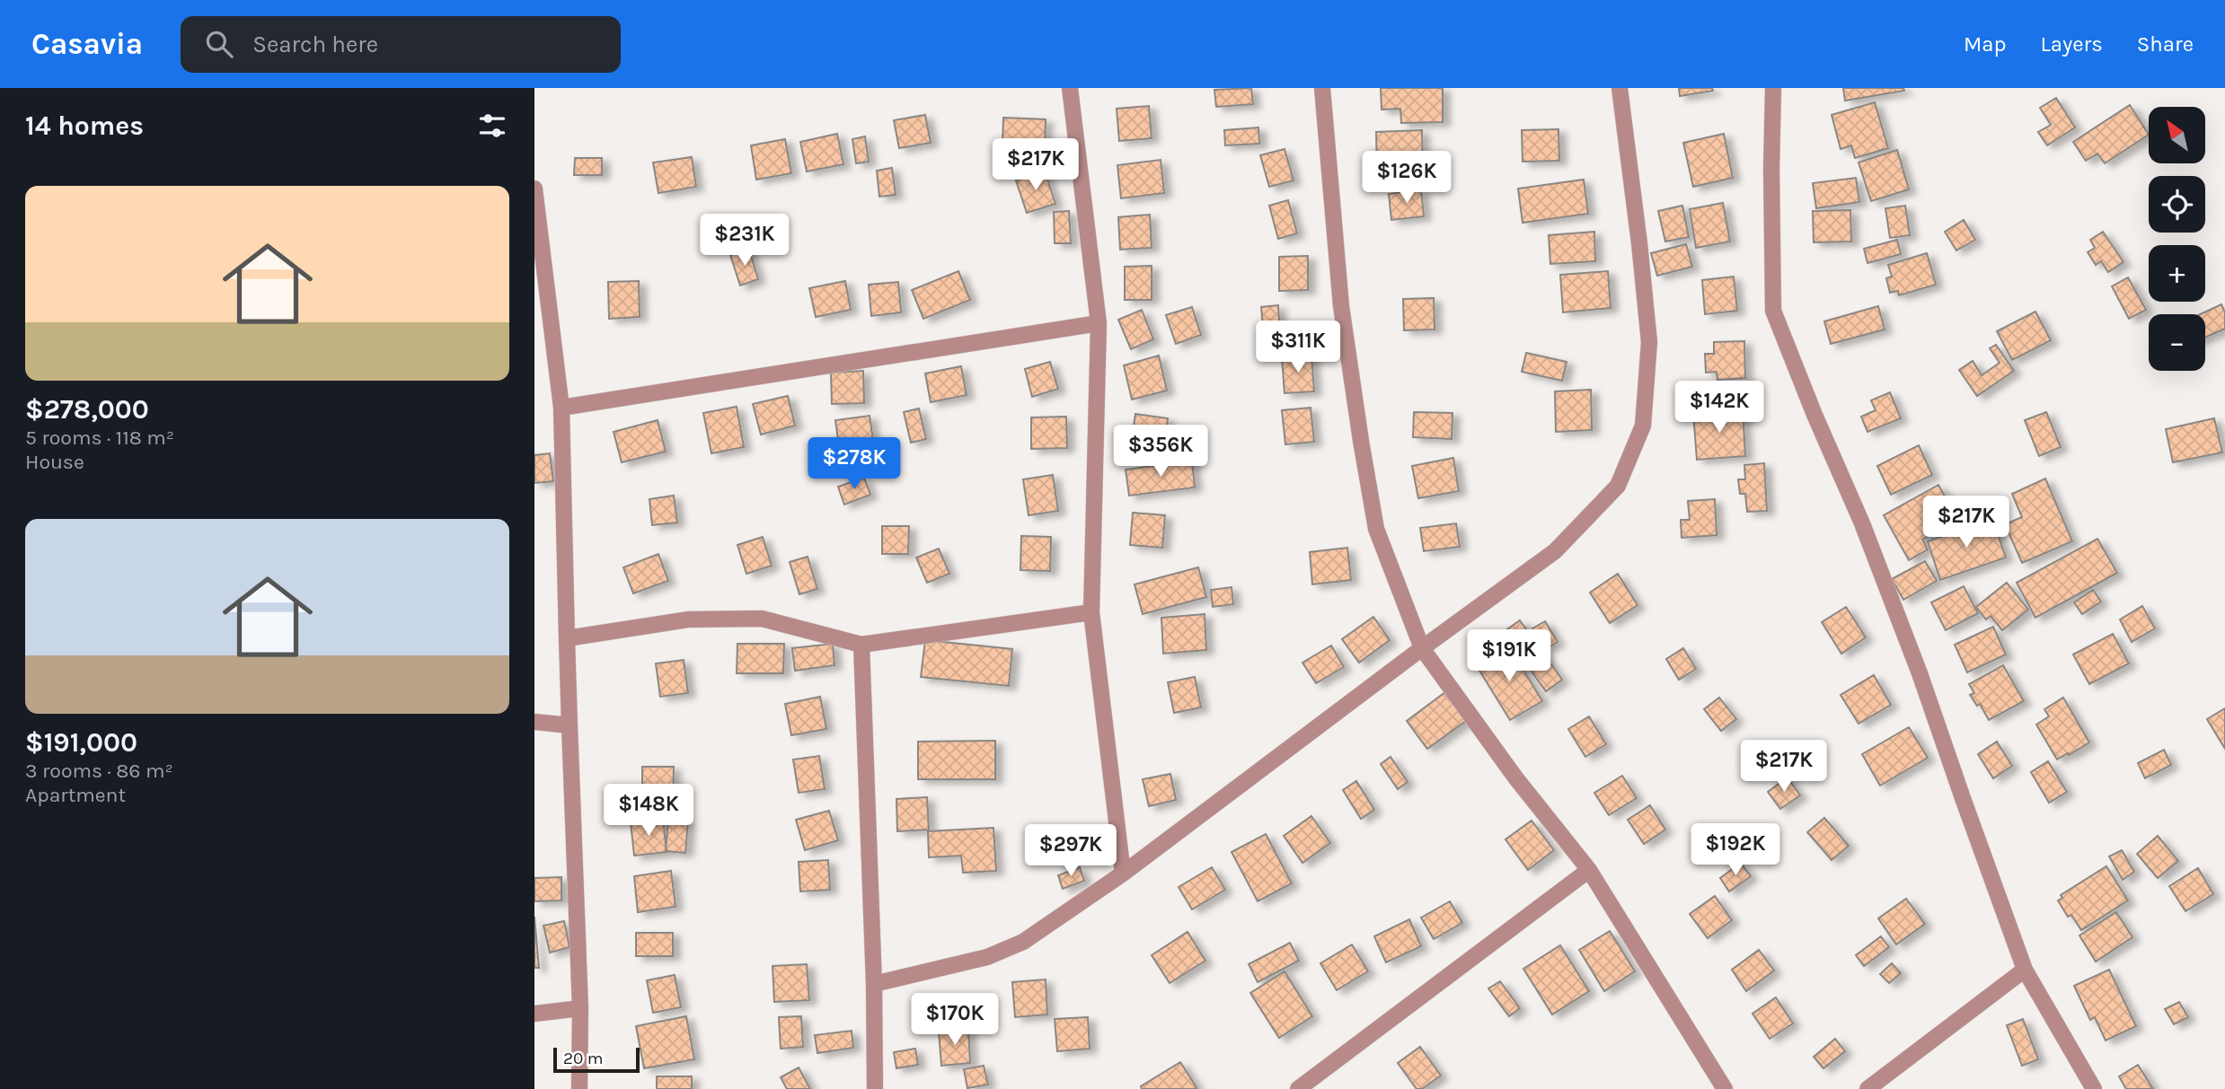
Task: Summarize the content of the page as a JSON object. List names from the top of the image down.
{
  "scale_bar": "20 m",
  "north": "top left",
  "page": {
    "header": "Casavia",
    "search": "Search here",
    "nav": ["Map", "Layers", "Share"],
    "heading": "14 homes",
    "map_buttons": ["+", "−"],
    "price": [
      "$217K",
      "$126K",
      "$231K",
      "$311K",
      "$142K",
      "$356K",
      "$278K",
      "$217K",
      "$191K",
      "$217K",
      "$148K",
      "$192K",
      "$297K",
      "$170K"
    ],
    "list": [
      {
        "name": "$278,000",
        "note": "5 rooms · 118 m² · House"
      },
      {
        "name": "$191,000",
        "note": "3 rooms · 86 m² · Apartment"
      }
    ],
    "scale": "20 m"
  }
}
